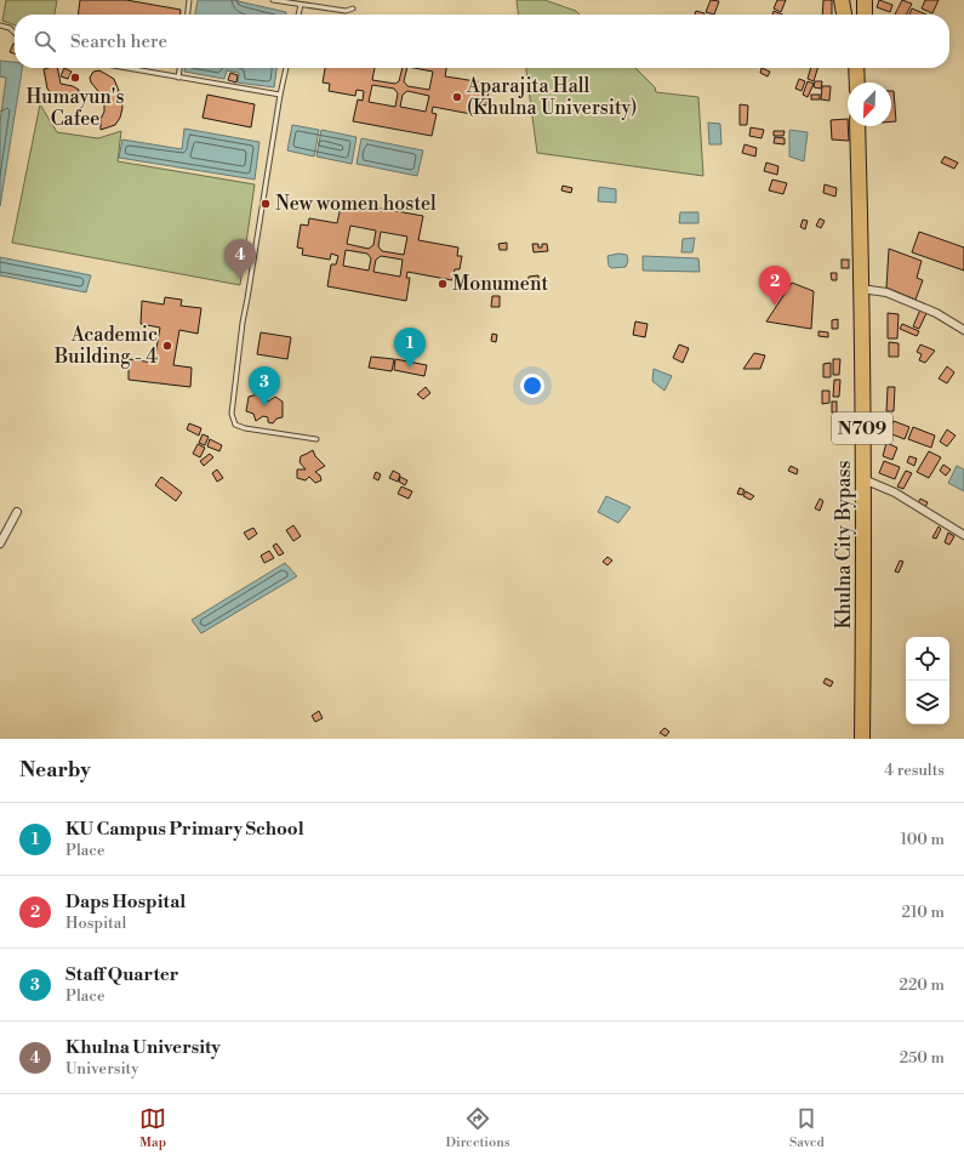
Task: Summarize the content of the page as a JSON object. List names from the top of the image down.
{
  "streets": {
    "highway": ["N709", "Khulna City Bypass"]
  },
  "places": [
    "Humayun's Cafee",
    "Aparajita Hall (Khulna University)",
    "New women hostel",
    "Monument",
    "Academic Building - 4"
  ],
  "north": "bottom left",
  "page": {
    "search": "Search here",
    "pins": [
      "4",
      "2",
      "1",
      "3"
    ],
    "heading": ["Nearby", "4 results"],
    "list": [
      {
        "mark": "1",
        "name": "KU Campus Primary School",
        "note": "Place",
        "value": "100 m"
      },
      {
        "mark": "2",
        "name": "Daps Hospital",
        "note": "Hospital",
        "value": "210 m"
      },
      {
        "mark": "3",
        "name": "Staff Quarter",
        "note": "Place",
        "value": "220 m"
      },
      {
        "mark": "4",
        "name": "Khulna University",
        "note": "University",
        "value": "250 m"
      }
    ],
    "nav": ["Map", "Directions", "Saved"]
  }
}
